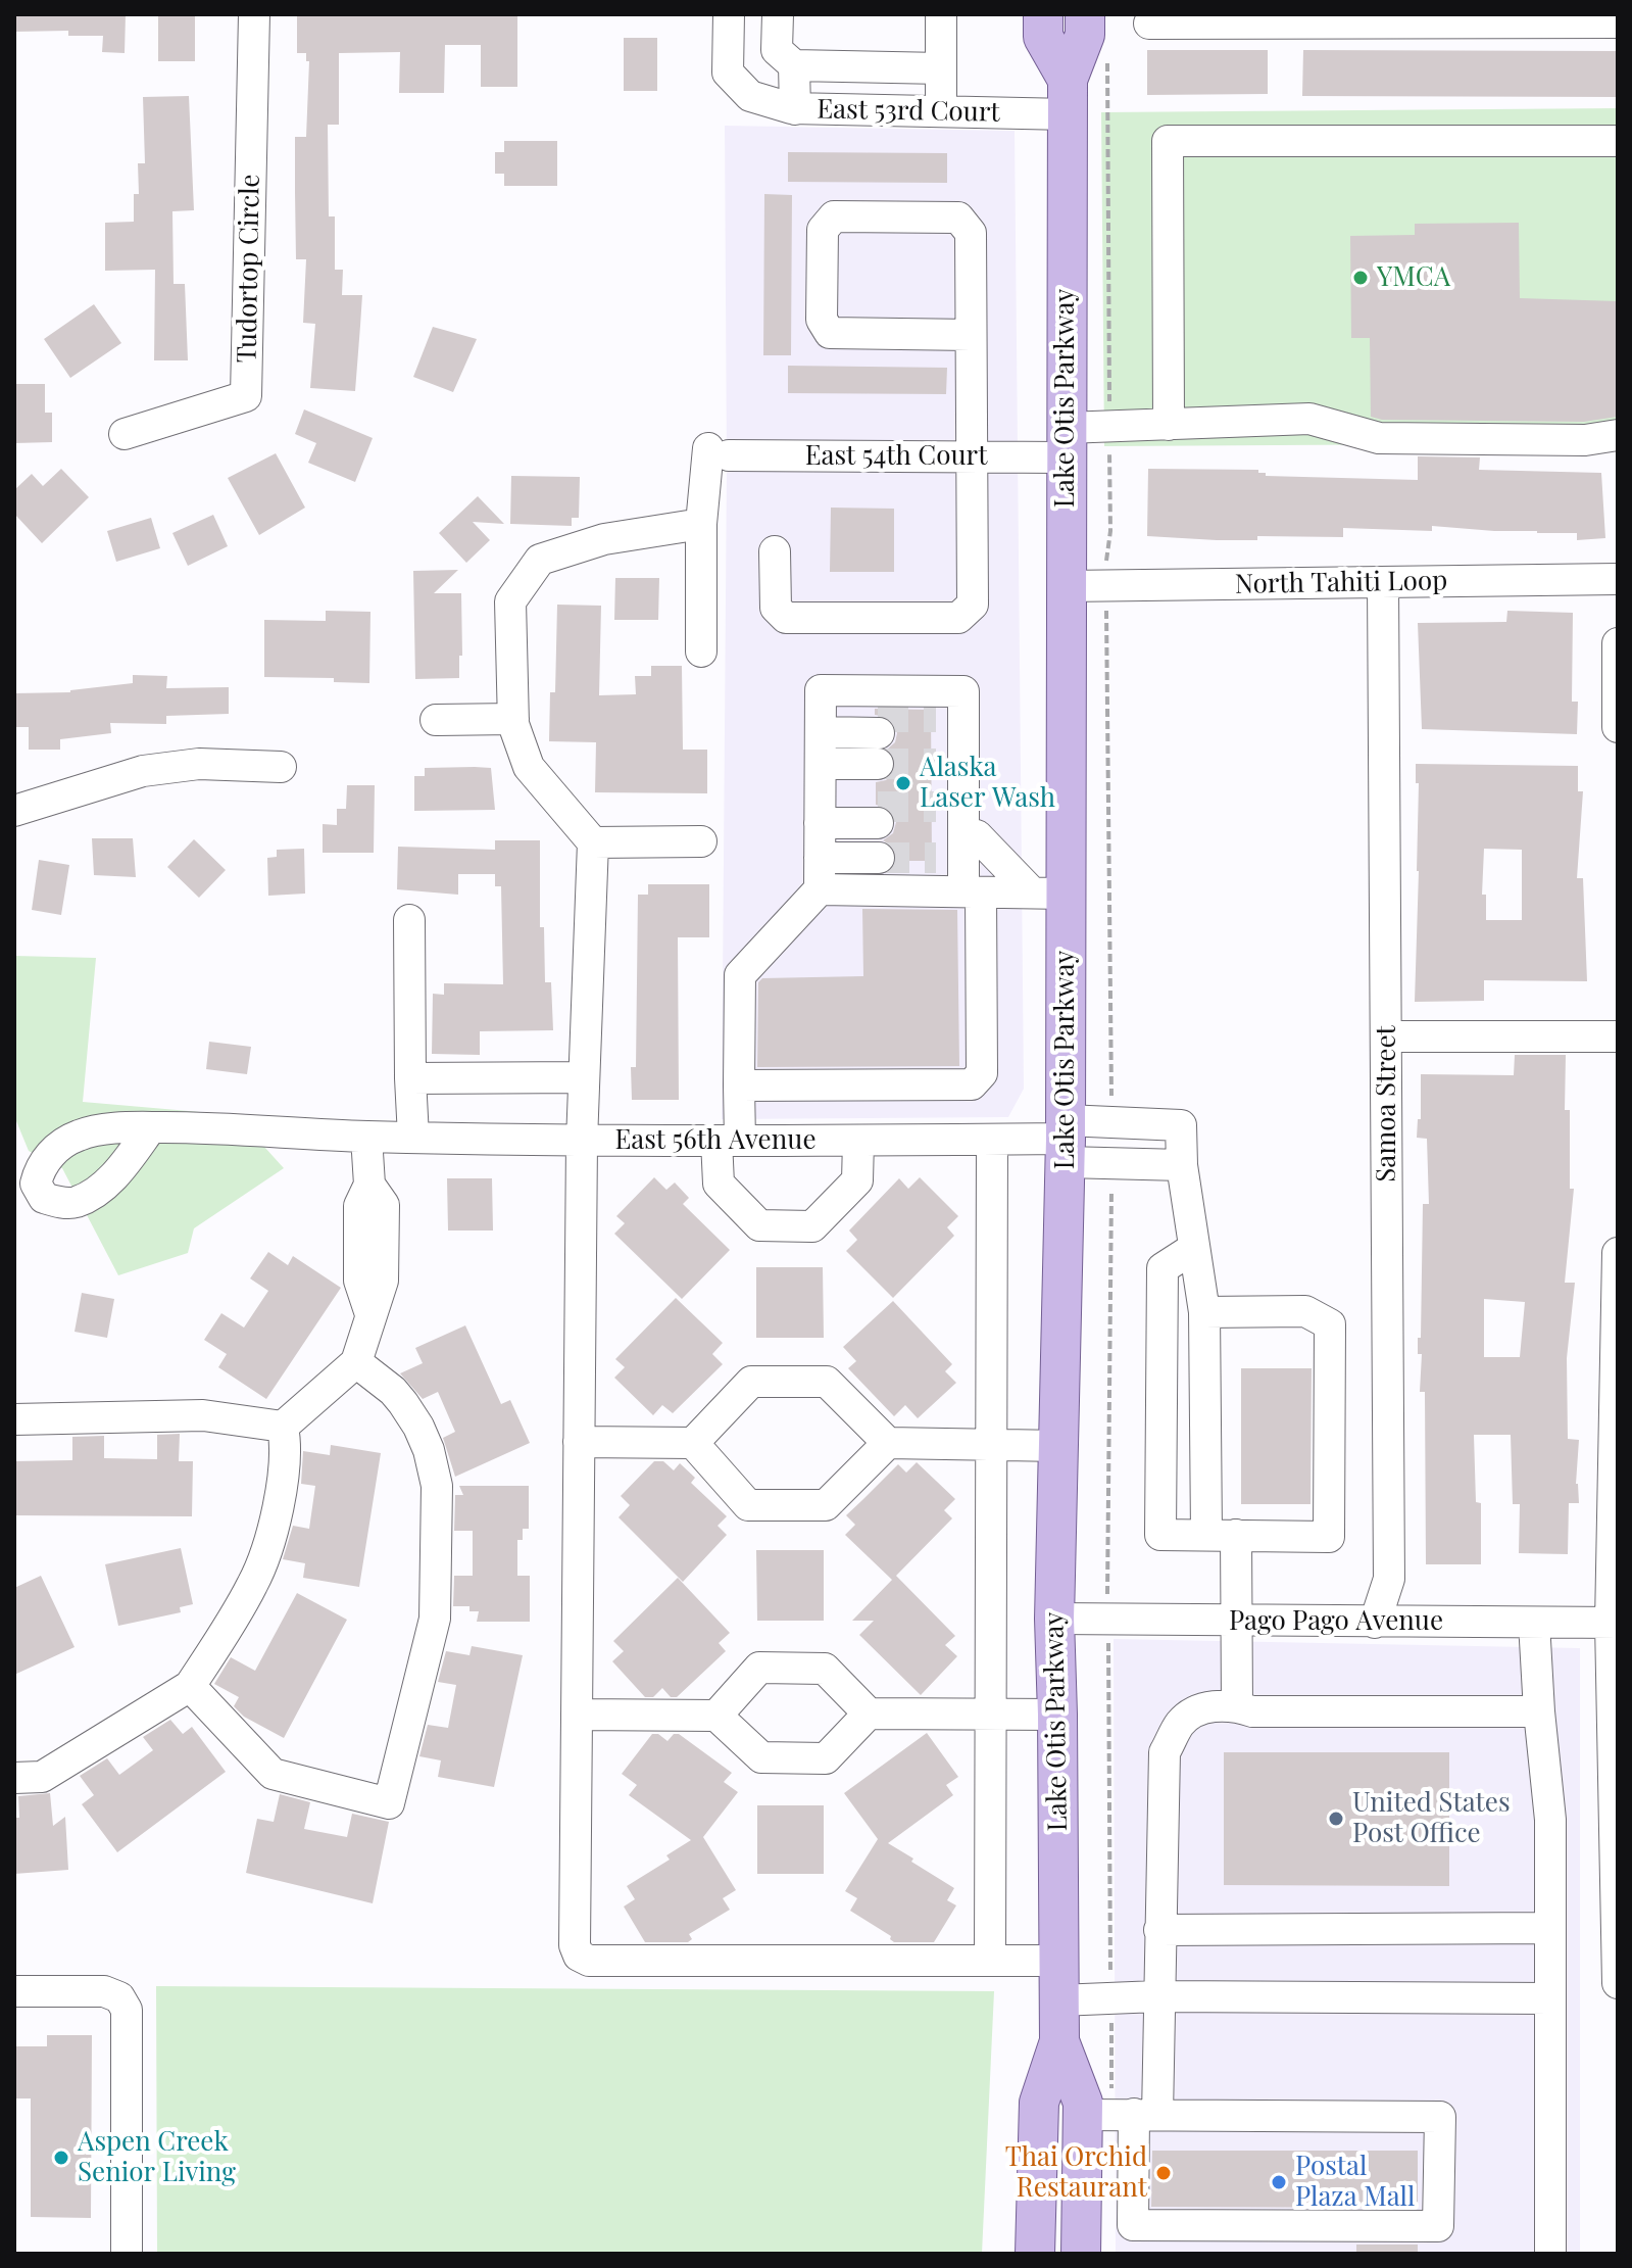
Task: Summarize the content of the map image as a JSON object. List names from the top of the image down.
{
  "streets": {
    "main road": ["Lake Otis Parkway"],
    "street": [
      "East 53rd Court",
      "Tudortop Circle",
      "East 54th Court",
      "North Tahiti Loop",
      "Samoa Street",
      "East 56th Avenue",
      "Pago Pago Avenue"
    ]
  },
  "crossings": [
    ["East 53rd Court", "Lake Otis Parkway"],
    ["Lake Otis Parkway", "East 54th Court"],
    ["Lake Otis Parkway", "North Tahiti Loop"],
    ["Lake Otis Parkway", "East 56th Avenue"],
    ["Lake Otis Parkway", "Pago Pago Avenue"],
    ["North Tahiti Loop", "Samoa Street"],
    ["Samoa Street", "Pago Pago Avenue"]
  ],
  "places": [
    "YMCA",
    "Alaska Laser Wash",
    "United States Post Office",
    "Aspen Creek Senior Living",
    "Thai Orchid Restaurant",
    "Postal Plaza Mall"
  ]
}
